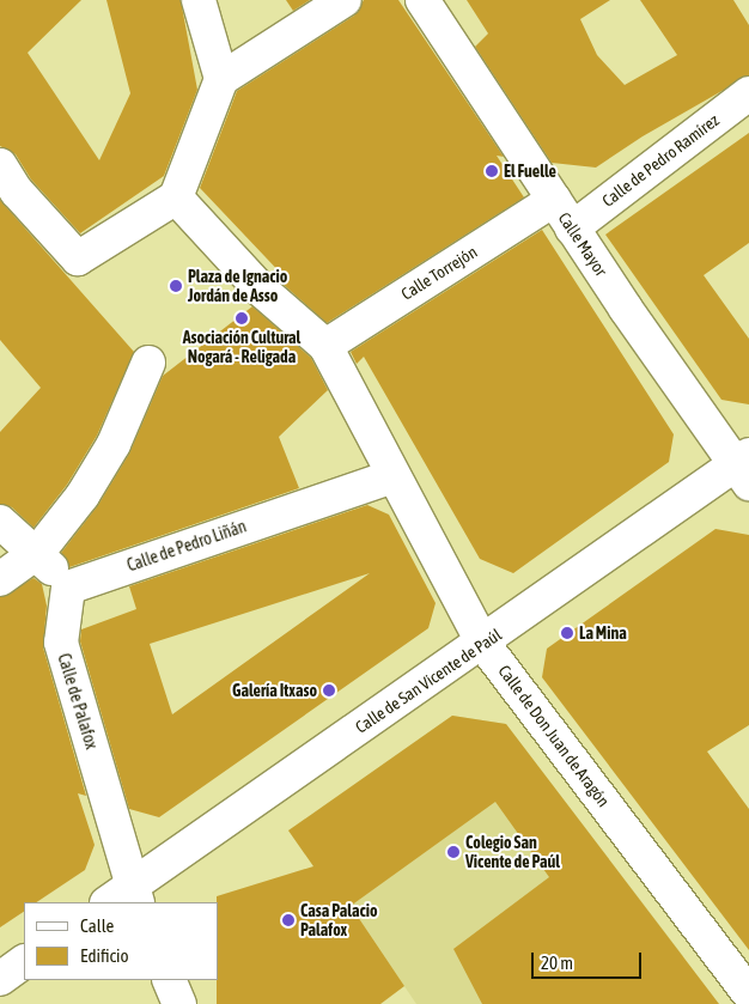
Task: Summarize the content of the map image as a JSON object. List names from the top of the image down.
{
  "streets": {
    "street": [
      "Calle de Pedro Ramírez",
      "Calle Mayor",
      "Calle Torrejón",
      "Calle de Pedro Liñán",
      "Calle de San Vicente de Paúl",
      "Calle de Palafox",
      "Calle de Don Juan de Aragón"
    ]
  },
  "crossings": [
    ["Calle de Pedro Ramírez", "Calle Mayor"],
    ["Calle Mayor", "Calle Torrejón"],
    ["Calle Mayor", "Calle de San Vicente de Paúl"],
    ["Calle Torrejón", "Calle de Don Juan de Aragón"],
    ["Calle de Pedro Liñán", "Calle de Palafox"],
    ["Calle de Pedro Liñán", "Calle de Don Juan de Aragón"],
    ["Calle de San Vicente de Paúl", "Calle de Palafox"],
    ["Calle de San Vicente de Paúl", "Calle de Don Juan de Aragón"]
  ],
  "places": [
    "El Fuelle",
    "Plaza de Ignacio Jordán de Asso",
    "Asociación Cultural Nogará - Religada",
    "La Mina",
    "Galería Itxaso",
    "Colegio San Vicente de Paúl",
    "Casa Palacio Palafox"
  ],
  "legend": ["Calle", "Edificio"],
  "scale_bar": "20 m"
}
